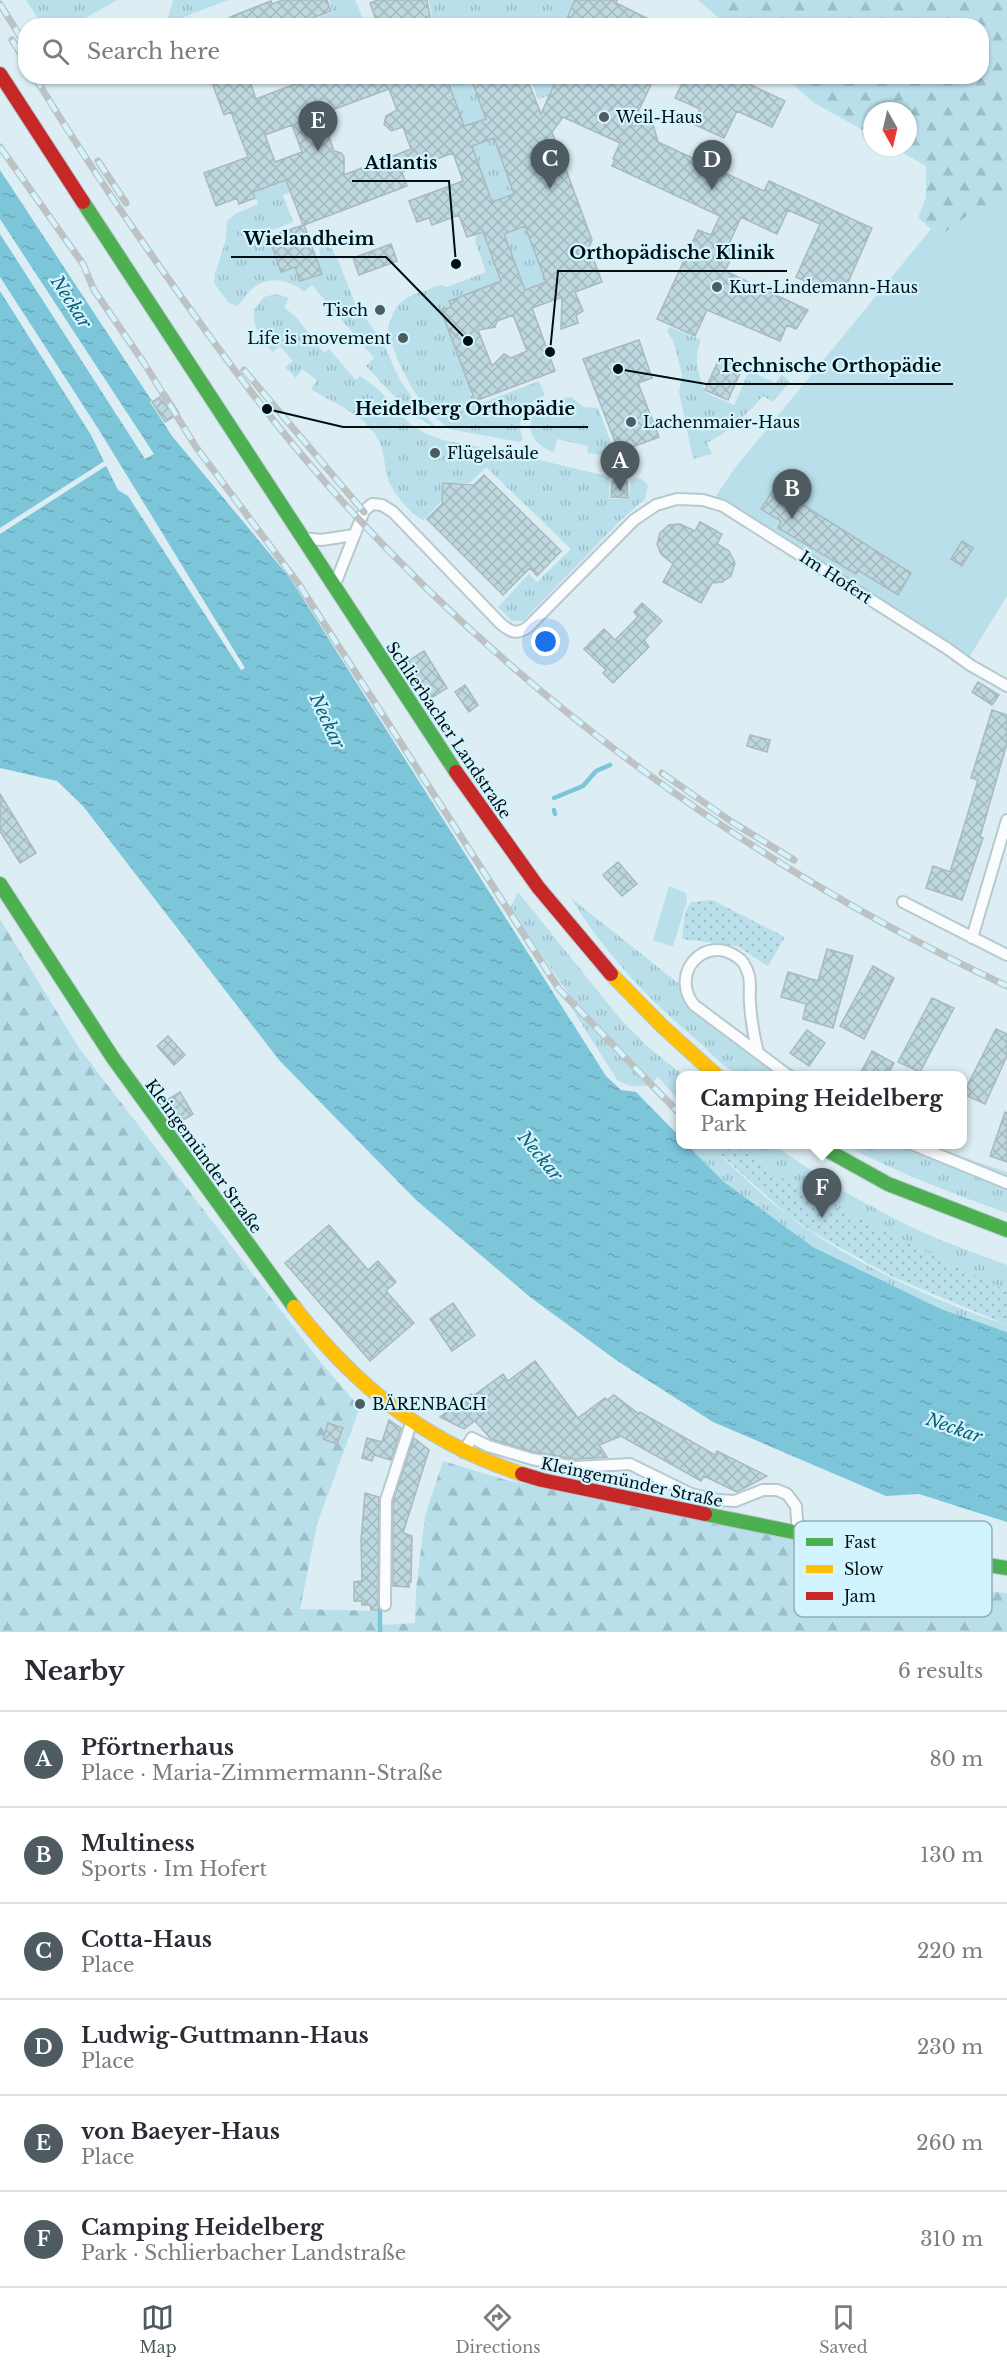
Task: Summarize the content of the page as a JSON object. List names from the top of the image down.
{
  "streets": {
    "main road": ["Schlierbacher Landstraße", "Kleingemünder Straße"],
    "street": ["Im Hofert"]
  },
  "water": ["Neckar"],
  "places": [
    "Weil-Haus",
    "Atlantis",
    "Kurt-Lindemann-Haus",
    "Tisch",
    "Life is movement",
    "Wielandheim",
    "Orthopädische Klinik",
    "Technische Orthopädie",
    "Heidelberg Orthopädie",
    "Lachenmaier-Haus",
    "Flügelsäule",
    "BÄRENBACH"
  ],
  "legend": ["Fast", "Slow", "Jam"],
  "north": "bottom",
  "page": {
    "search": "Search here",
    "pins": [
      "E",
      "C",
      "D",
      "A",
      "B",
      "F"
    ],
    "popup": ["Camping Heidelberg", "Park"],
    "heading": ["Nearby", "6 results"],
    "list": [
      {
        "mark": "A",
        "name": "Pförtnerhaus",
        "note": "Place · Maria-Zimmermann-Straße",
        "value": "80 m"
      },
      {
        "mark": "B",
        "name": "Multiness",
        "note": "Sports · Im Hofert",
        "value": "130 m"
      },
      {
        "mark": "C",
        "name": "Cotta-Haus",
        "note": "Place",
        "value": "220 m"
      },
      {
        "mark": "D",
        "name": "Ludwig-Guttmann-Haus",
        "note": "Place",
        "value": "230 m"
      },
      {
        "mark": "E",
        "name": "von Baeyer-Haus",
        "note": "Place",
        "value": "260 m"
      },
      {
        "mark": "F",
        "name": "Camping Heidelberg",
        "note": "Park · Schlierbacher Landstraße",
        "value": "310 m"
      }
    ],
    "nav": ["Map", "Directions", "Saved"]
  }
}
